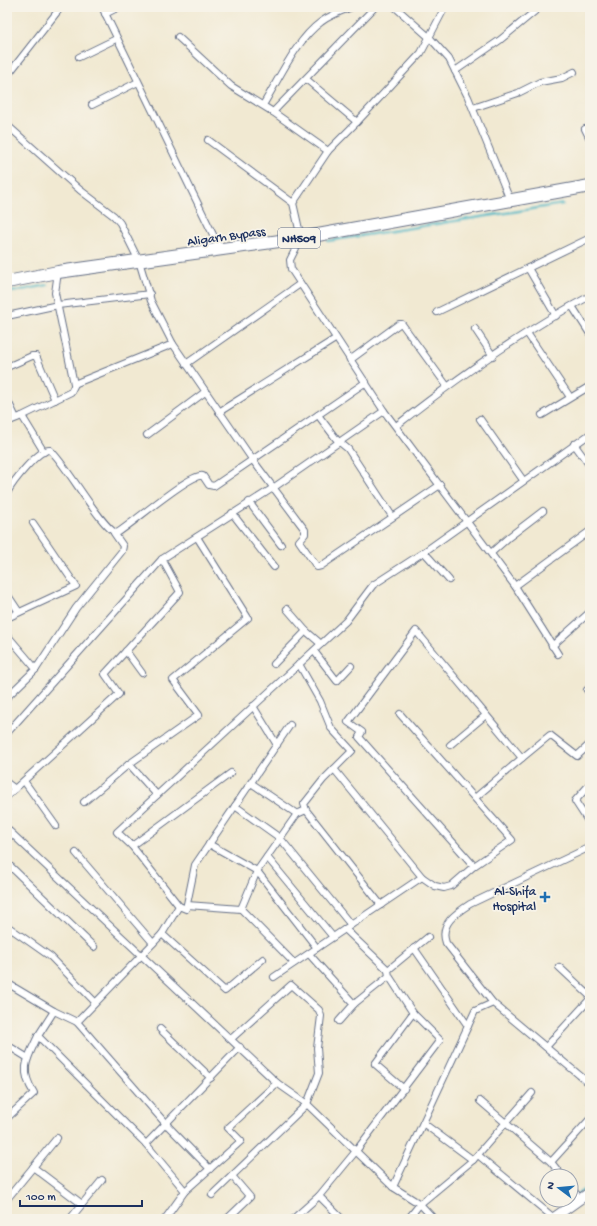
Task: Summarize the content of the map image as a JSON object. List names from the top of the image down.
{
  "streets": {
    "highway": ["Aligarh Bypass", "NH509"]
  },
  "places": {
    "health": ["Al-Shifa Hospital"]
  },
  "scale_bar": "100 m",
  "north": "left"
}
